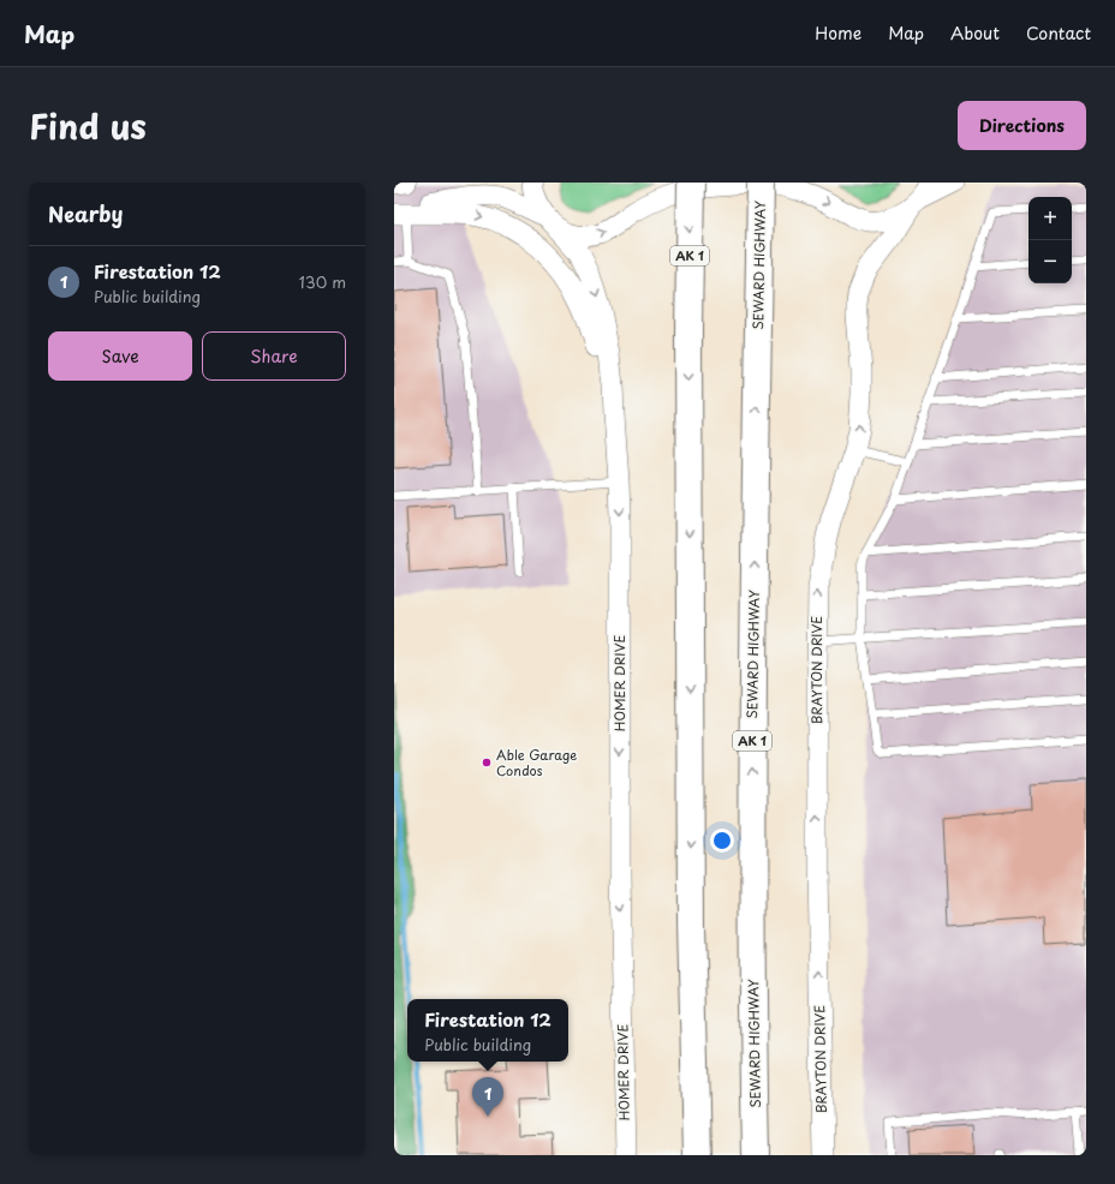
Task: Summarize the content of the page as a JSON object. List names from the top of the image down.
{
  "streets": {
    "highway": ["AK 1", "SEWARD HIGHWAY"],
    "street": ["BRAYTON DRIVE", "HOMER DRIVE"]
  },
  "one_way": ["BRAYTON DRIVE", "HOMER DRIVE"],
  "places": ["Able Garage Condos"],
  "page": {
    "header": "Map",
    "nav": [
      "Home",
      "Map",
      "About",
      "Contact"
    ],
    "title": "Find us",
    "buttons": [
      "Directions",
      ["Save", "Share"]
    ],
    "heading": "Nearby",
    "map_buttons": ["+", "−"],
    "list": [
      {
        "mark": "1",
        "name": "Firestation 12",
        "note": "Public building",
        "value": "130 m"
      }
    ],
    "popup": ["Firestation 12", "Public building"],
    "pins": "1"
  }
}
